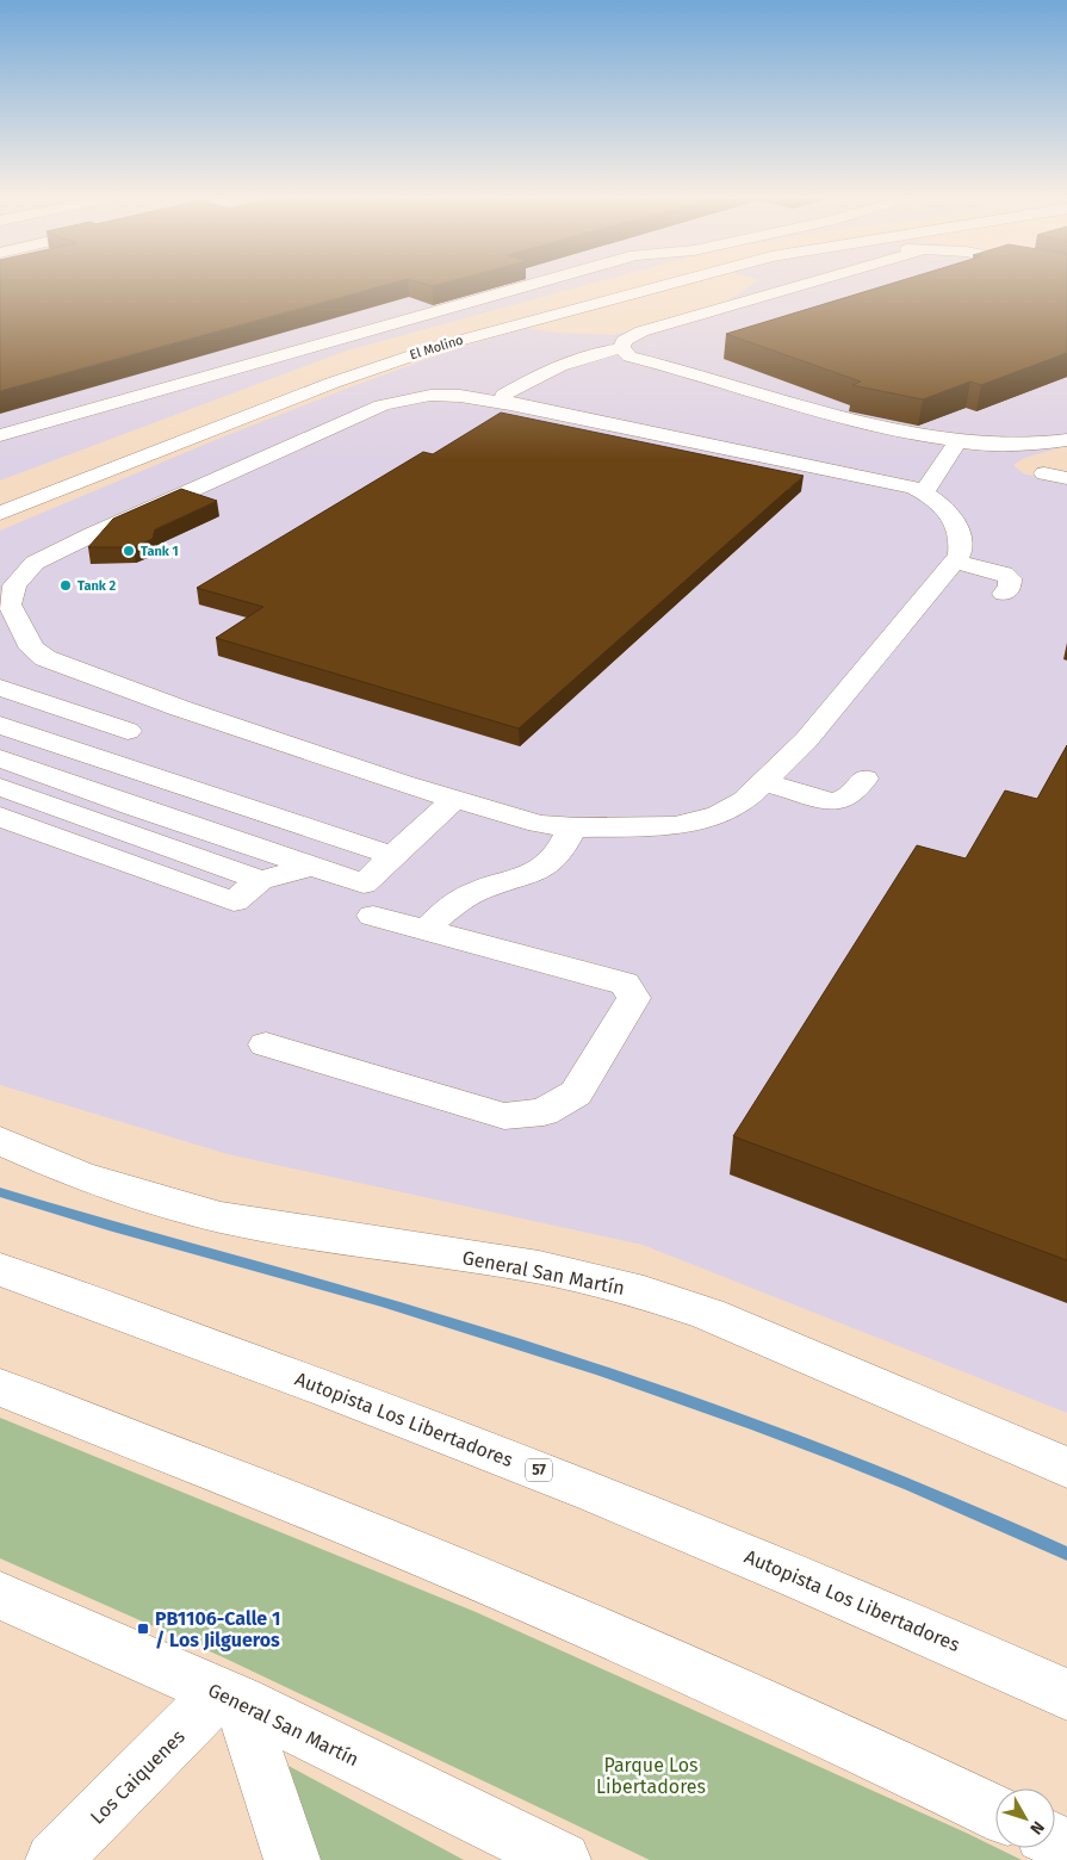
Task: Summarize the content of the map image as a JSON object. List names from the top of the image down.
{
  "streets": {
    "main road": [
      "El Molino",
      "General San Martín",
      "Autopista Los Libertadores",
      "57",
      "Los Caiquenes"
    ]
  },
  "crossings": [
    ["General San Martín", "Los Caiquenes"]
  ],
  "parks": ["Parque Los Libertadores"],
  "places": {
    "other": ["Tank 1", "Tank 2"],
    "transit": ["PB1106-Calle 1 / Los Jilgueros"]
  },
  "north": "bottom right"
}
